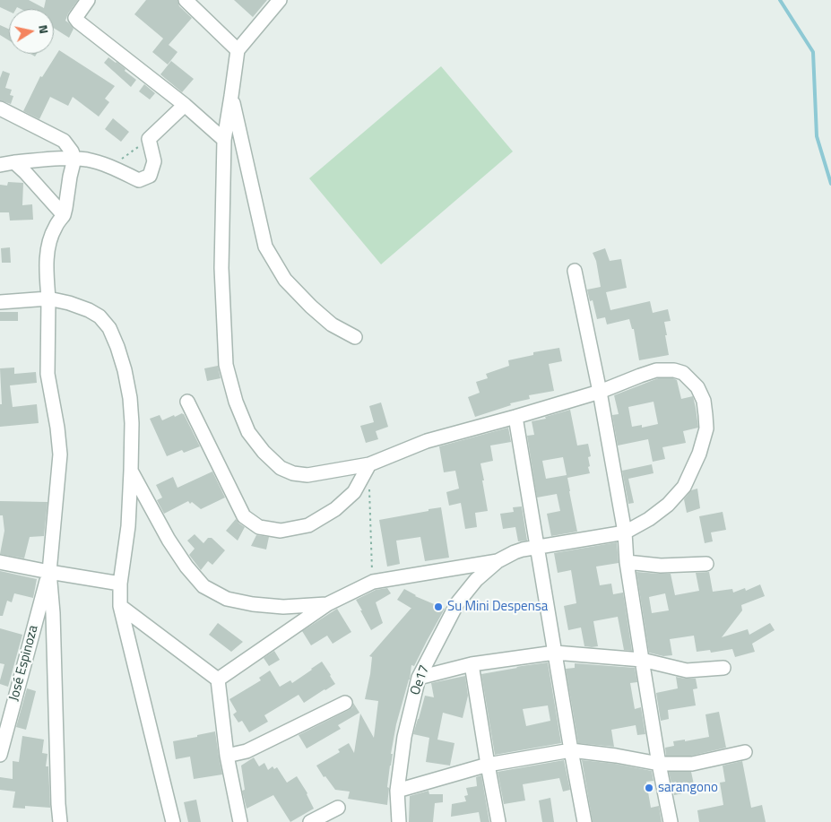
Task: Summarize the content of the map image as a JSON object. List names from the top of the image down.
{
  "streets": {
    "street": ["José Espinoza", "Oe17"]
  },
  "places": ["Su Mini Despensa", "sarangono"],
  "north": "right"
}
